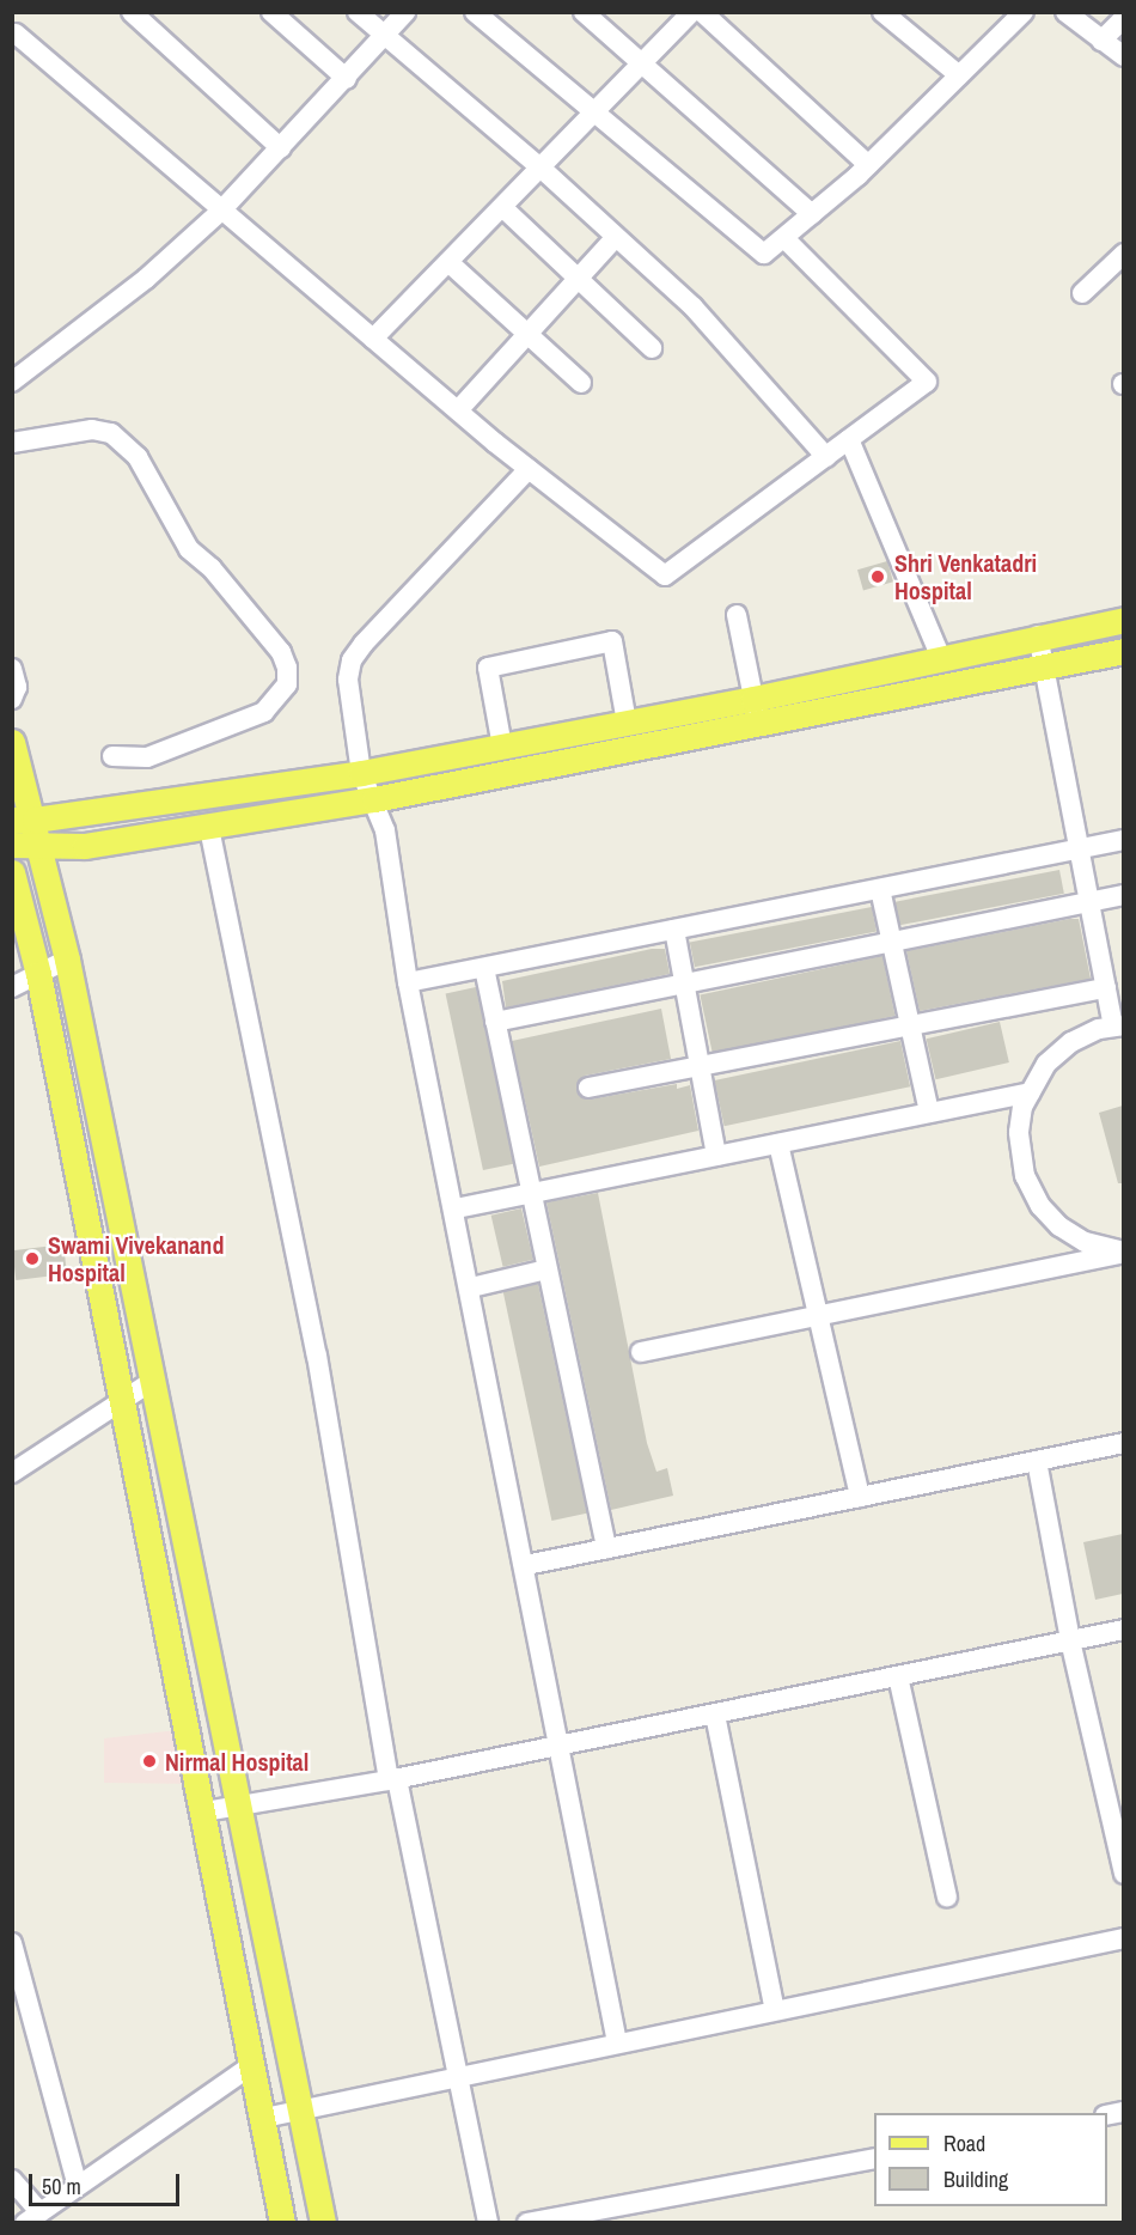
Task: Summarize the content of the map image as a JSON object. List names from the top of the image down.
{
  "places": ["Shri Venkatadri Hospital", "Swami Vivekanand Hospital", "Nirmal Hospital"],
  "legend": ["Road", "Building"],
  "scale_bar": "50 m"
}
